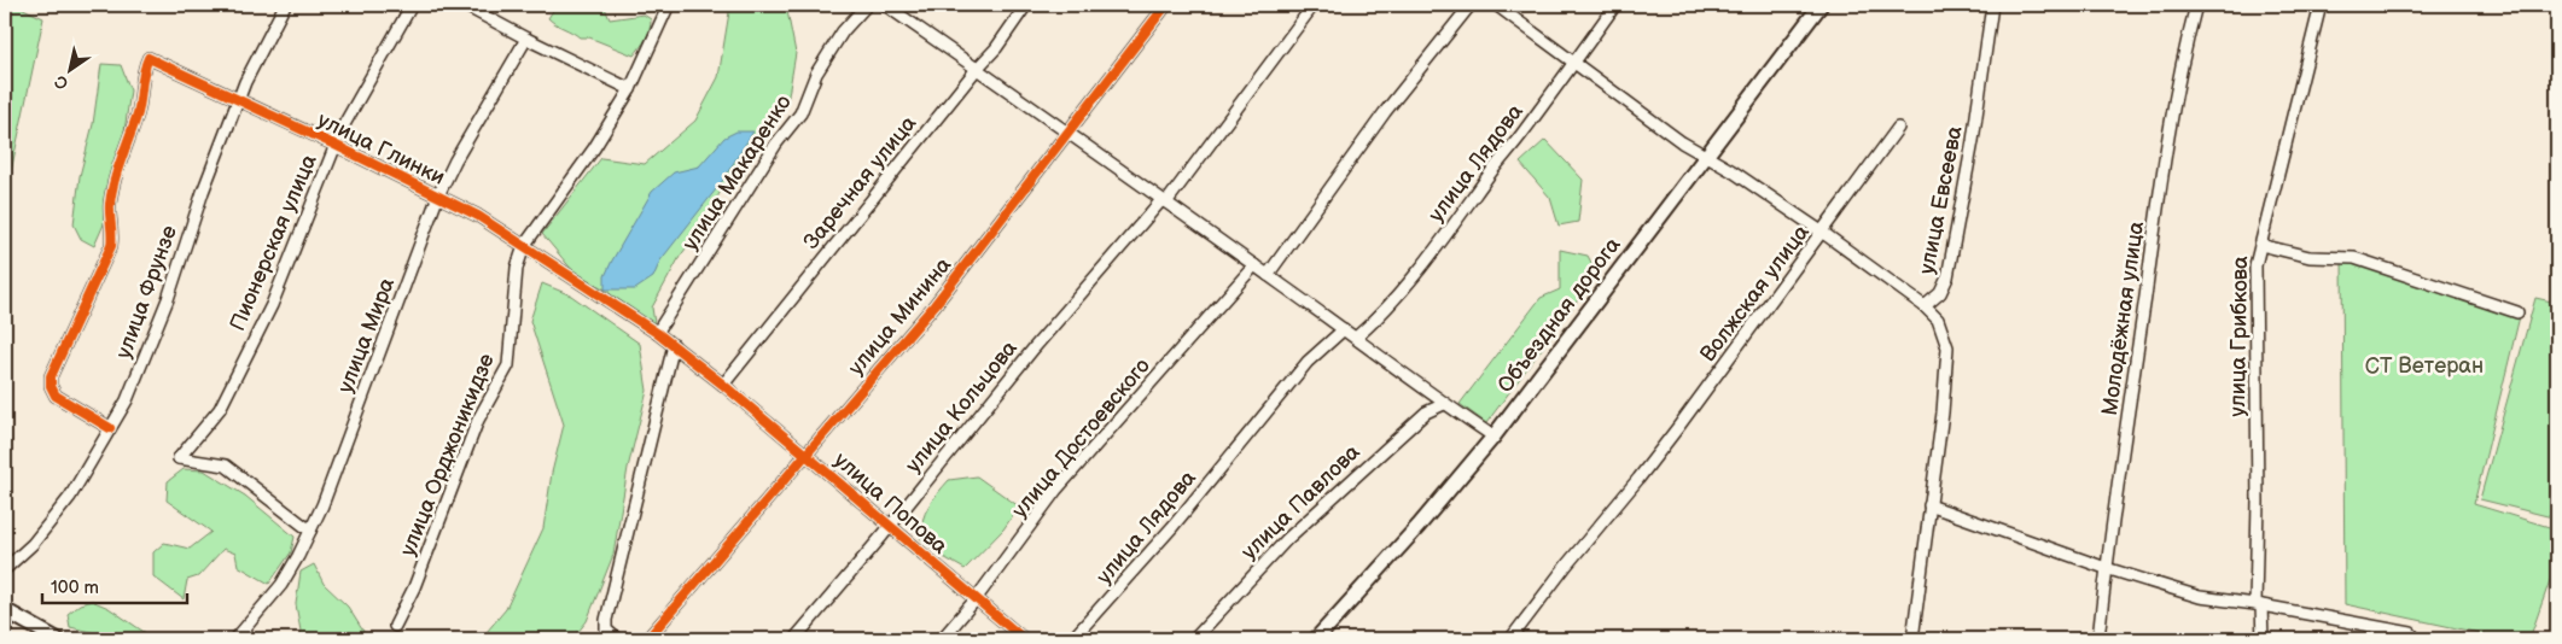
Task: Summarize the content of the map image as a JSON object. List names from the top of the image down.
{
  "streets": {
    "main road": ["Объездная дорога"],
    "street": [
      "улица Глинки",
      "улица Лядова",
      "улица Макаренко",
      "Заречная улица",
      "улица Евсеева",
      "Пионерская улица",
      "улица Фрунзе",
      "Волжская улица",
      "улица Минина",
      "Молодёжная улица",
      "улица Мира",
      "улица Грибкова",
      "улица Кольцова",
      "улица Достоевского",
      "улица Орджоникидзе",
      "улица Павлова",
      "улица Попова"
    ]
  },
  "crossings": [
    ["улица Глинки", "Пионерская улица"],
    ["улица Глинки", "улица Фрунзе"],
    ["улица Глинки", "улица Мира"],
    ["улица Глинки", "улица Орджоникидзе"],
    ["улица Глинки", "улица Попова"],
    ["улица Макаренко", "улица Попова"],
    ["Заречная улица", "улица Попова"],
    ["Пионерская улица", "улица Мира"],
    ["улица Минина", "улица Попова"],
    ["улица Кольцова", "улица Попова"],
    ["улица Достоевского", "улица Попова"]
  ],
  "parks": ["СТ Ветеран"],
  "scale_bar": "100 m",
  "north": "bottom left"
}
